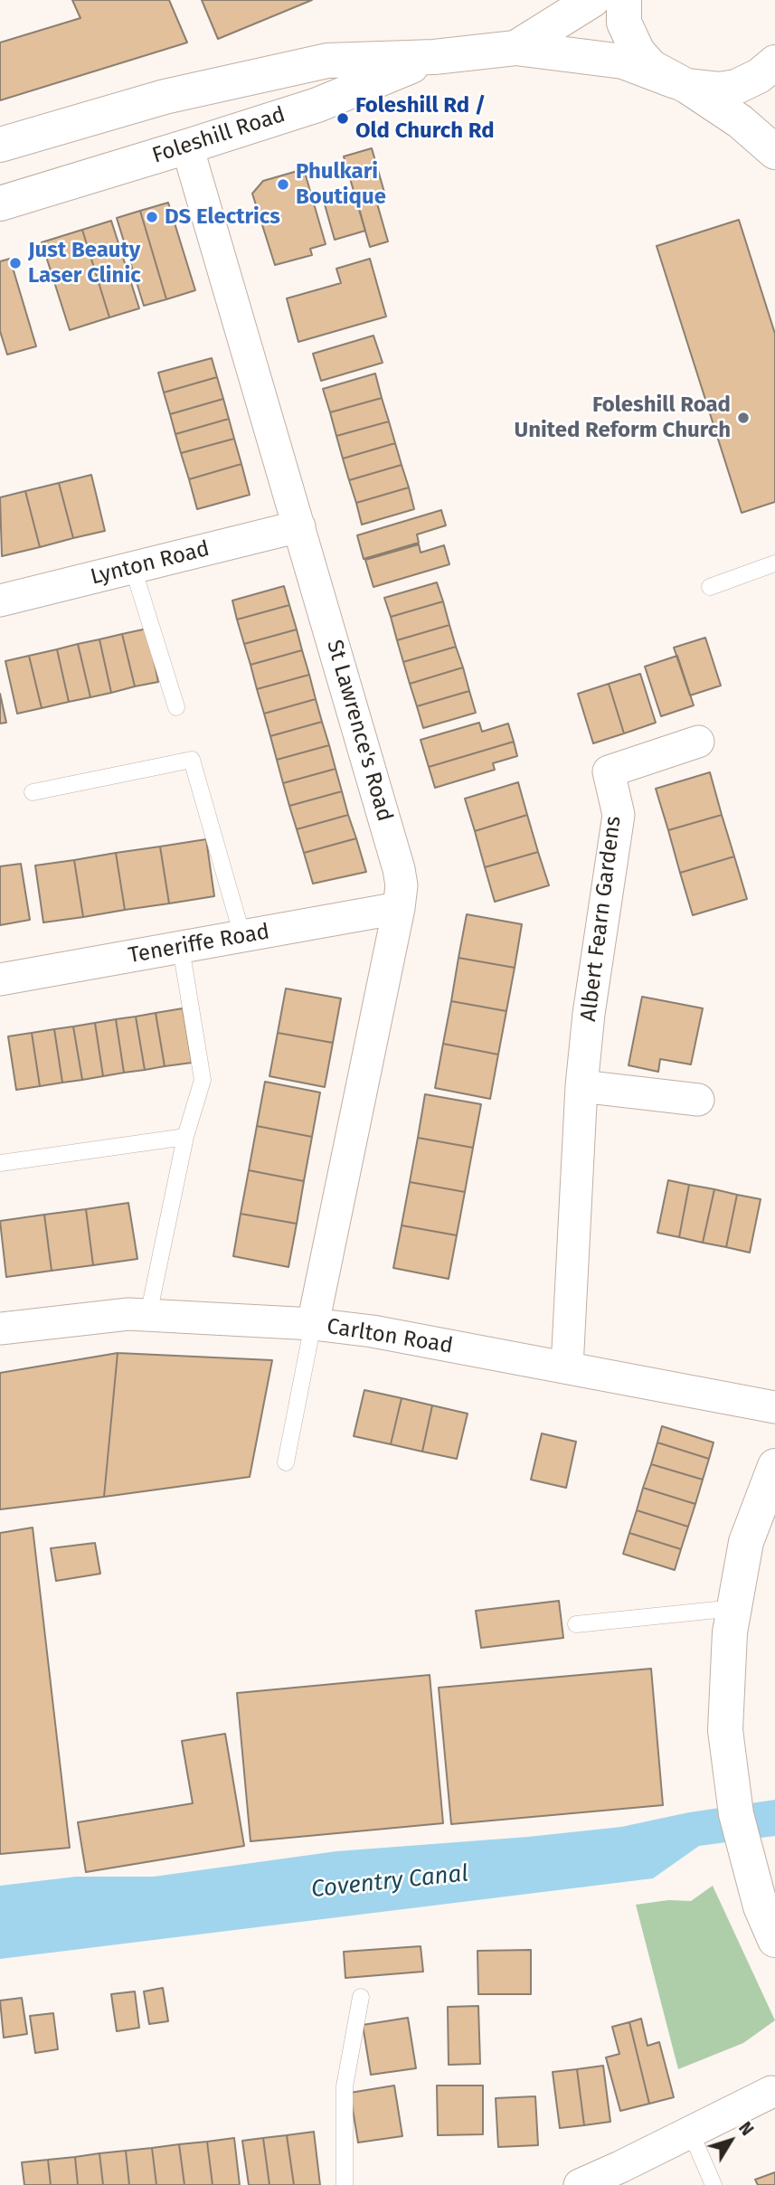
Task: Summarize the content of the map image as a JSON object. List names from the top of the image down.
{
  "streets": {
    "main road": ["Foleshill Road"],
    "street": [
      "Lynton Road",
      "St Lawrence's Road",
      "Albert Fearn Gardens",
      "Teneriffe Road",
      "Carlton Road"
    ]
  },
  "crossings": [
    ["Foleshill Road", "St Lawrence's Road"],
    ["Lynton Road", "St Lawrence's Road"],
    ["St Lawrence's Road", "Teneriffe Road"],
    ["St Lawrence's Road", "Carlton Road"],
    ["Albert Fearn Gardens", "Carlton Road"]
  ],
  "water": ["Coventry Canal"],
  "places": [
    "Foleshill Rd / Old Church Rd",
    "Phulkari Boutique",
    "DS Electrics",
    "Just Beauty Laser Clinic",
    "Foleshill Road United Reform Church"
  ],
  "north": "top right"
}
